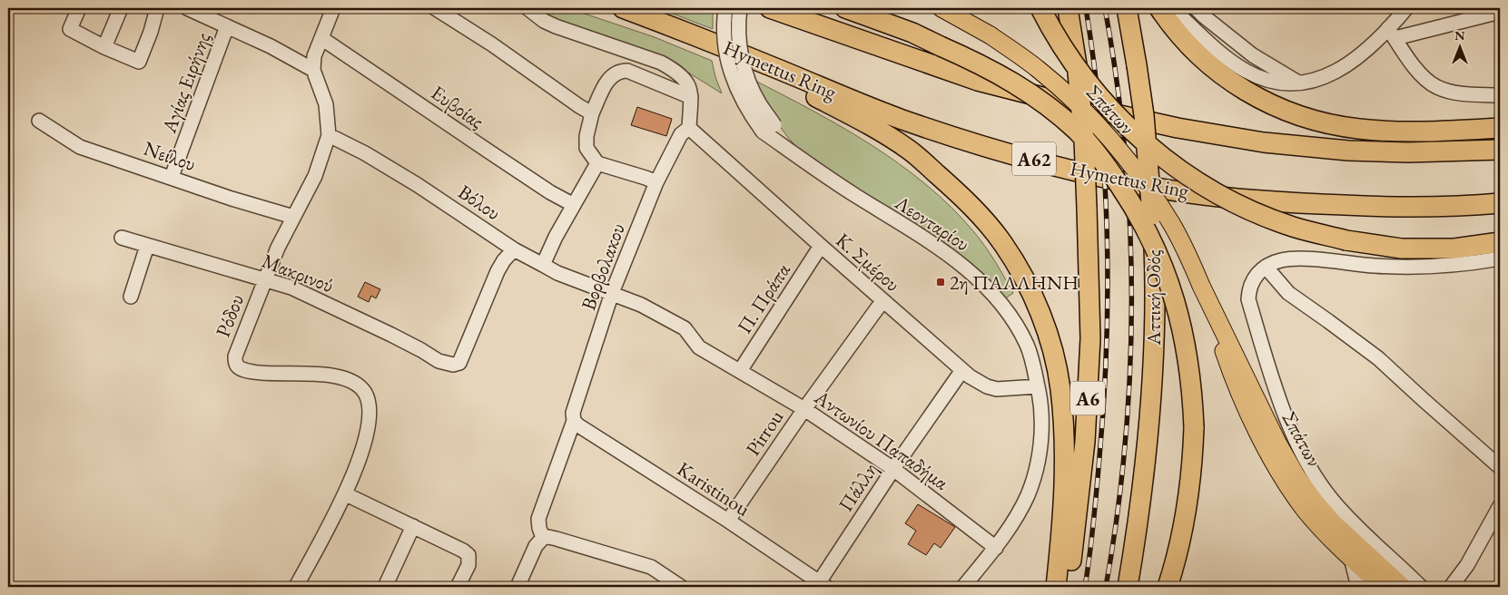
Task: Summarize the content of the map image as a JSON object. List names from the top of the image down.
{
  "streets": {
    "highway": [
      "Hymettus Ring",
      "Α62",
      "Αττική Οδός",
      "Α6"
    ],
    "main road": ["Σπάτων"],
    "street": [
      "Αγίας Ειρήνης",
      "Ευβοίας",
      "Νείλου",
      "Βόλου",
      "Λεονταρίου",
      "Κ. Σμέρου",
      "Βορβολακου",
      "Μακρινού",
      "Π. Πράπα",
      "Ρόδου",
      "Pirrou",
      "Αντωνίου Παπαδήμα",
      "Πάλλη",
      "Karistinou"
    ]
  },
  "crossings": [
    ["Αγίας Ειρήνης", "Νείλου"],
    ["Νείλου", "Ρόδου"],
    ["Βόλου", "Βορβολακου"],
    ["Βόλου", "Μακρινού"],
    ["Βόλου", "Ρόδου"],
    ["Βόλου", "Αντωνίου Παπαδήμα"],
    ["Λεονταρίου", "Κ. Σμέρου"],
    ["Λεονταρίου", "Αντωνίου Παπαδήμα"],
    ["Κ. Σμέρου", "Βορβολακου"],
    ["Κ. Σμέρου", "Π. Πράπα"],
    ["Κ. Σμέρου", "Pirrou"],
    ["Κ. Σμέρου", "Πάλλη"],
    ["Βορβολακου", "Αντωνίου Παπαδήμα"],
    ["Βορβολακου", "Karistinou"],
    ["Μακρινού", "Ρόδου"],
    ["Π. Πράπα", "Αντωνίου Παπαδήμα"],
    ["Pirrou", "Αντωνίου Παπαδήμα"],
    ["Pirrou", "Karistinou"],
    ["Αντωνίου Παπαδήμα", "Πάλλη"],
    ["Πάλλη", "Karistinou"]
  ],
  "places": {
    "transit": ["2η ΠΑΛΛΗΝΗ"]
  },
  "north": "top"
}
